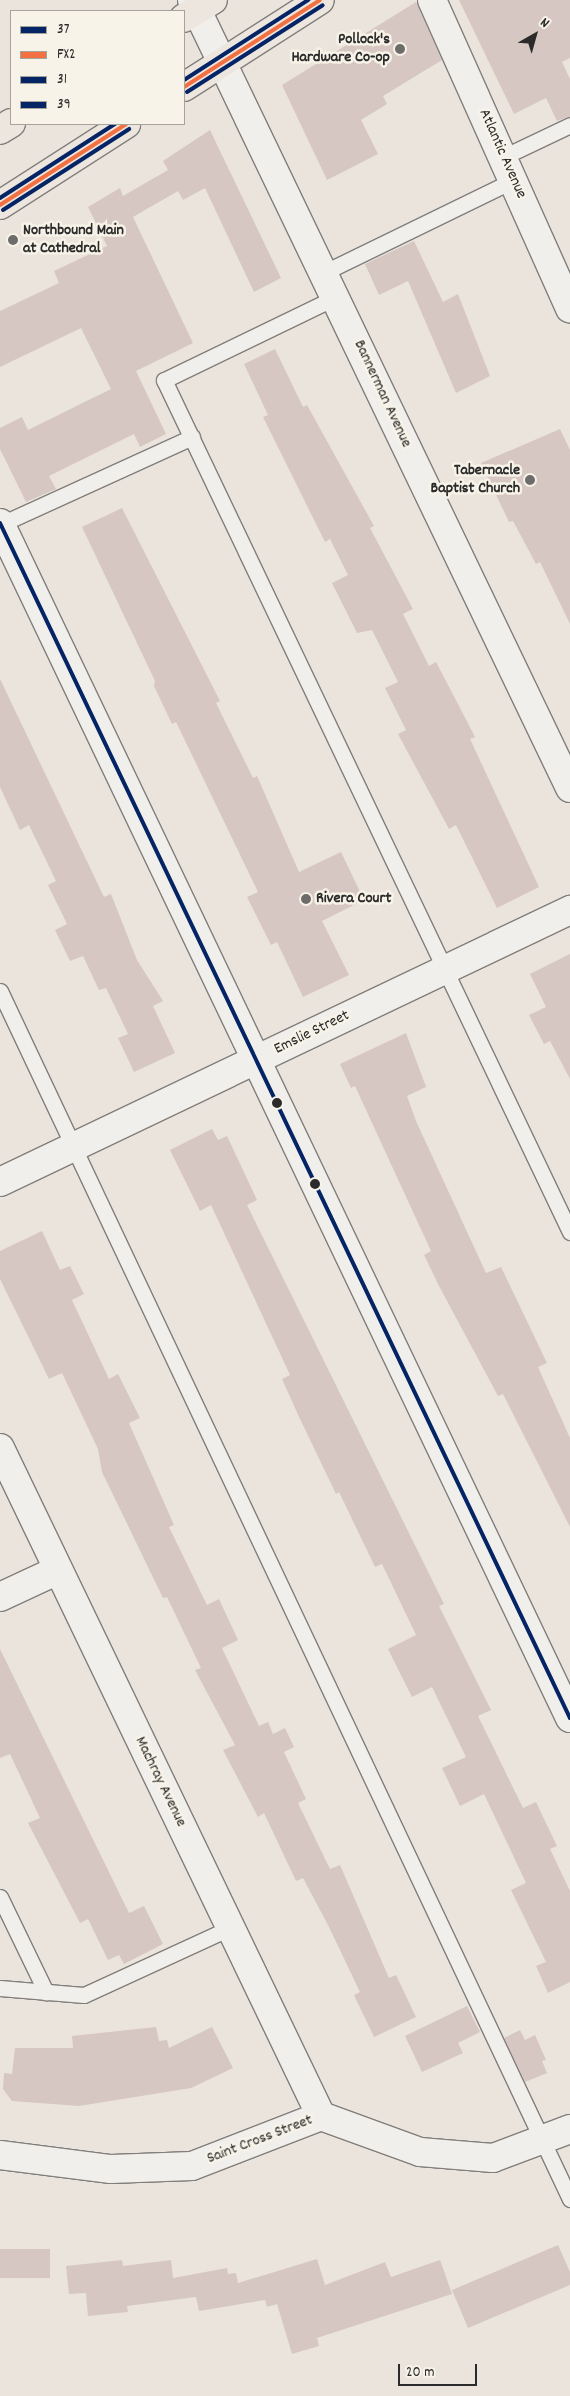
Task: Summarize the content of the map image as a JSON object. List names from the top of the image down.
{
  "streets": {
    "street": [
      "Atlantic Avenue",
      "Bannerman Avenue",
      "Emslie Street",
      "Machray Avenue",
      "Saint Cross Street"
    ]
  },
  "crossings": [
    ["Machray Avenue", "Saint Cross Street"]
  ],
  "places": [
    "Pollock's Hardware Co-op",
    "Northbound Main at Cathedral",
    "Tabernacle Baptist Church",
    "Rivera Court"
  ],
  "lines": [
    "transit line FX2",
    "transit line 39",
    "transit line 31",
    "transit line 37"
  ],
  "legend": [
    "37",
    "FX2",
    "31",
    "39"
  ],
  "scale_bar": "20 m",
  "north": "top right"
}
